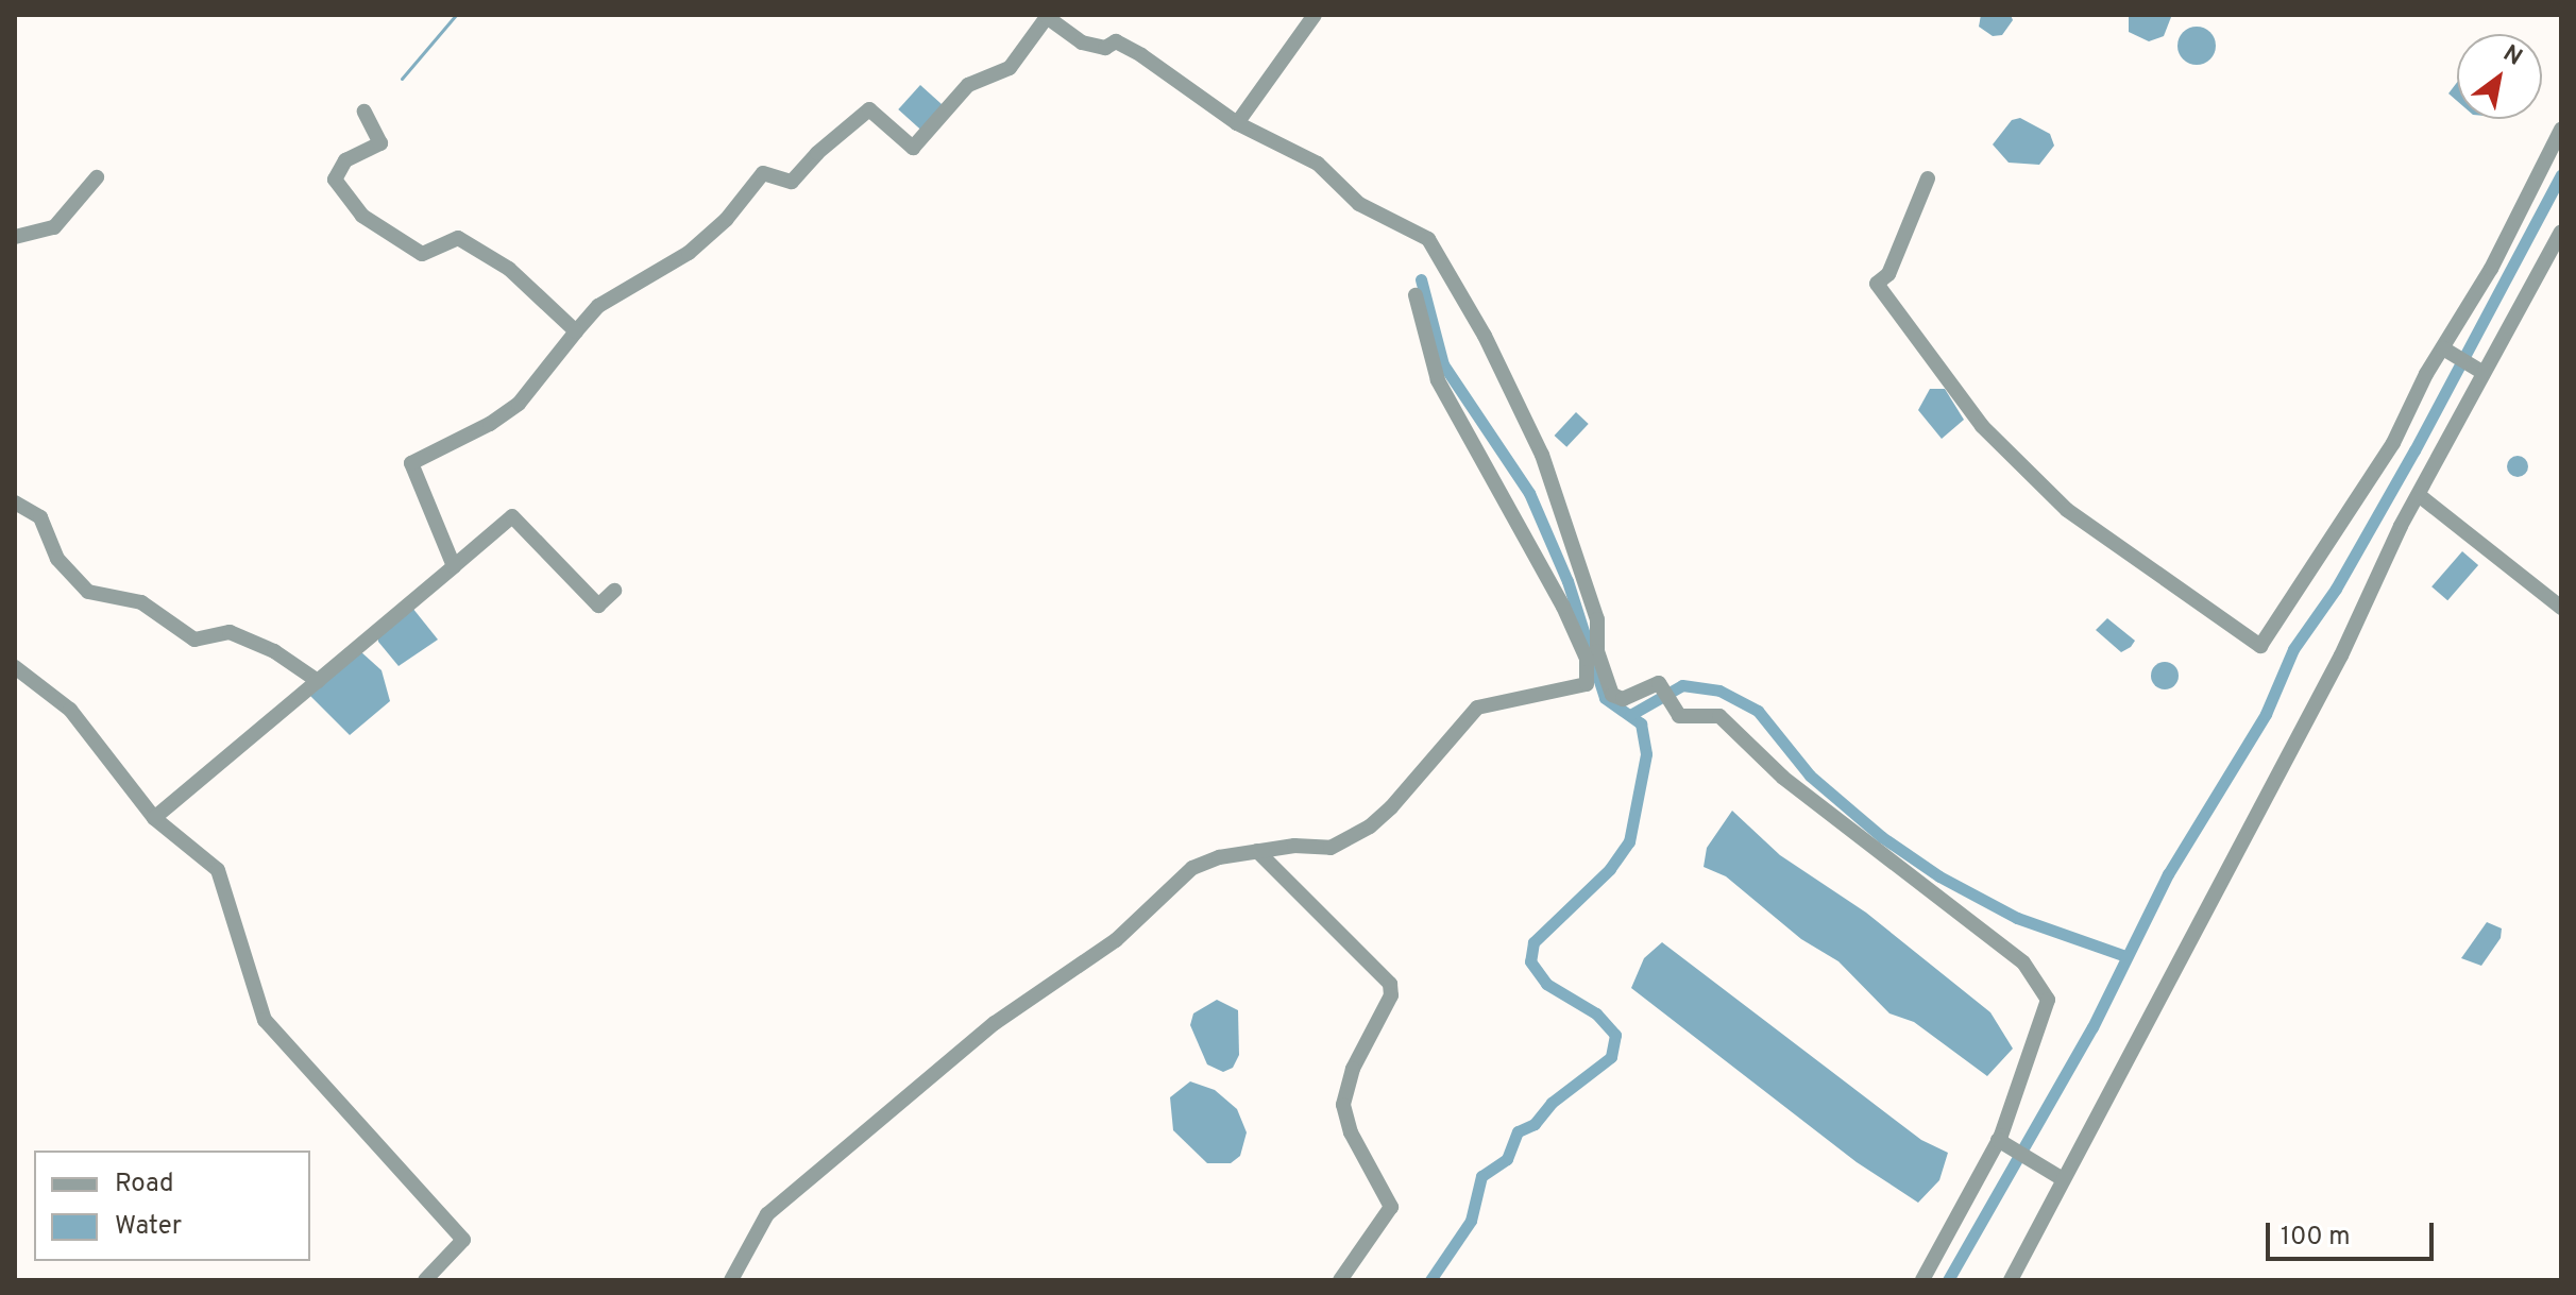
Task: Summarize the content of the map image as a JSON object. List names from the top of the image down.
{
  "legend": ["Road", "Water"],
  "scale_bar": "100 m",
  "north": "top right"
}
